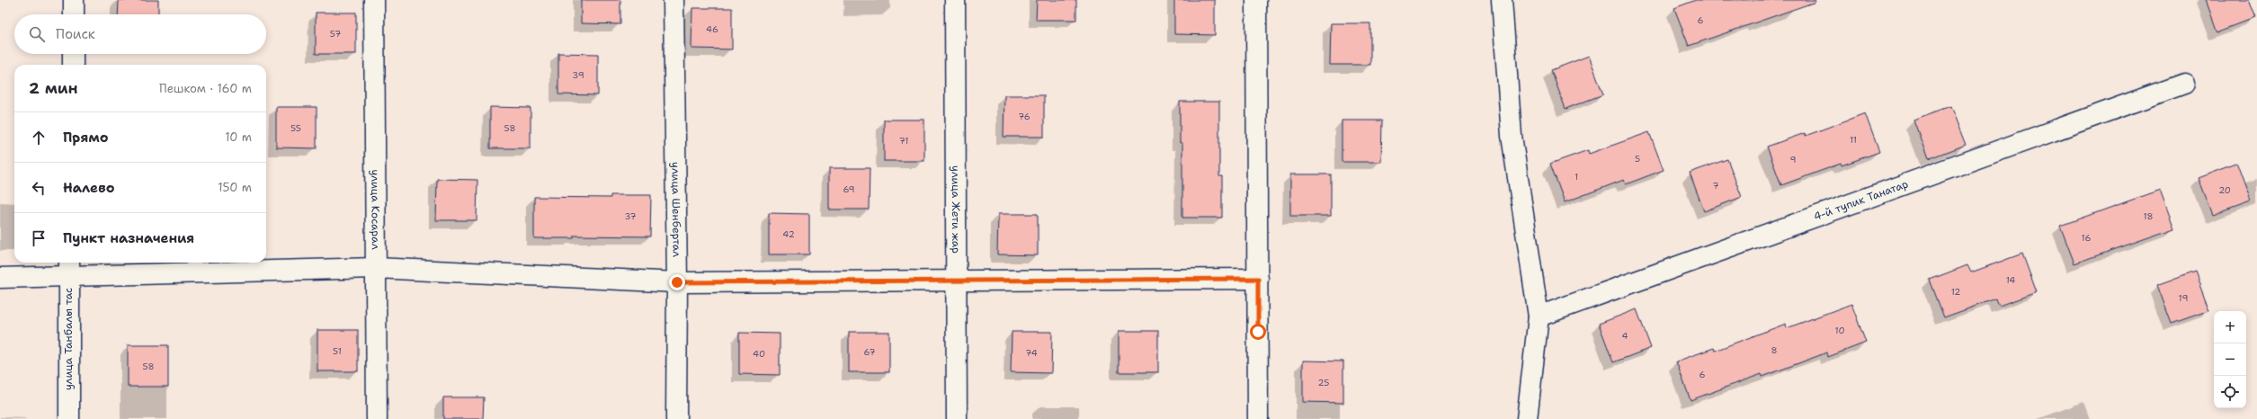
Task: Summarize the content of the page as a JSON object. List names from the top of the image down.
{
  "streets": {
    "street": [
      "4-й тупик Танатар",
      "улица Косарал",
      "улица Шенбертал",
      "улица Жети жар",
      "улица Танбалы тас"
    ]
  },
  "house_numbers": [
    "6",
    "46",
    "57",
    "39",
    "76",
    "55",
    "58",
    "11",
    "71",
    "5",
    "9",
    "1",
    "7",
    "69",
    "20",
    "37",
    "18",
    "42",
    "16",
    "14",
    "12",
    "19",
    "10",
    "4",
    "8",
    "51",
    "67",
    "74",
    "40",
    "58",
    "6",
    "25"
  ],
  "page": {
    "search": "Поиск",
    "heading": ["2 мин", "Пешком · 160 m"],
    "list": [
      ["Прямо", "10 m"],
      ["Налево", "150 m"],
      "Пункт назначения"
    ],
    "map_buttons": ["+", "−"]
  }
}
